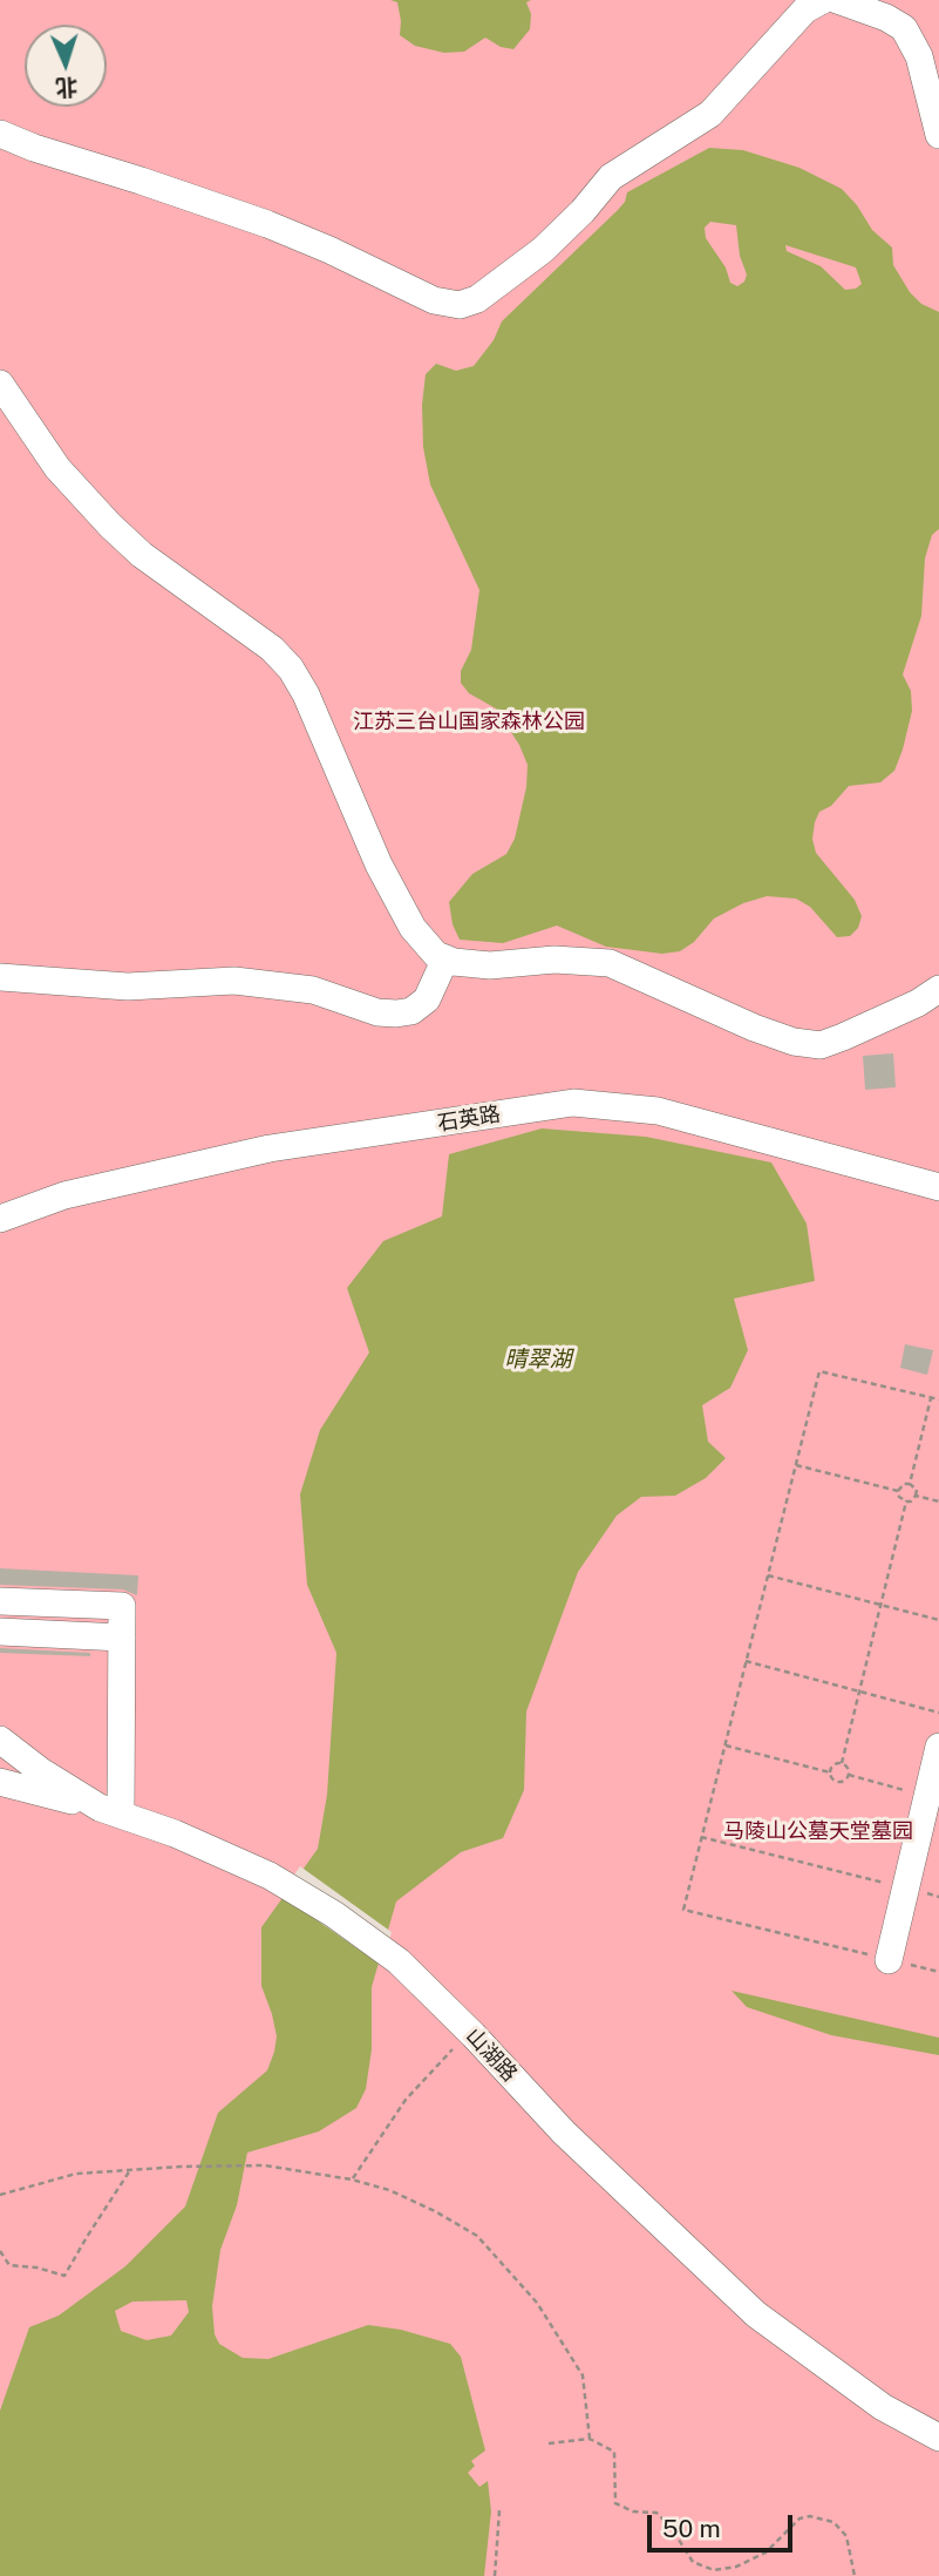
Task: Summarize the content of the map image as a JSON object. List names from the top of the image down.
{
  "streets": {
    "street": ["石英路", "山湖路"]
  },
  "water": ["晴翠湖"],
  "parks": ["江苏三台山国家森林公园", "马陵山公墓天堂墓园"],
  "scale_bar": "50 m",
  "north": "bottom"
}
